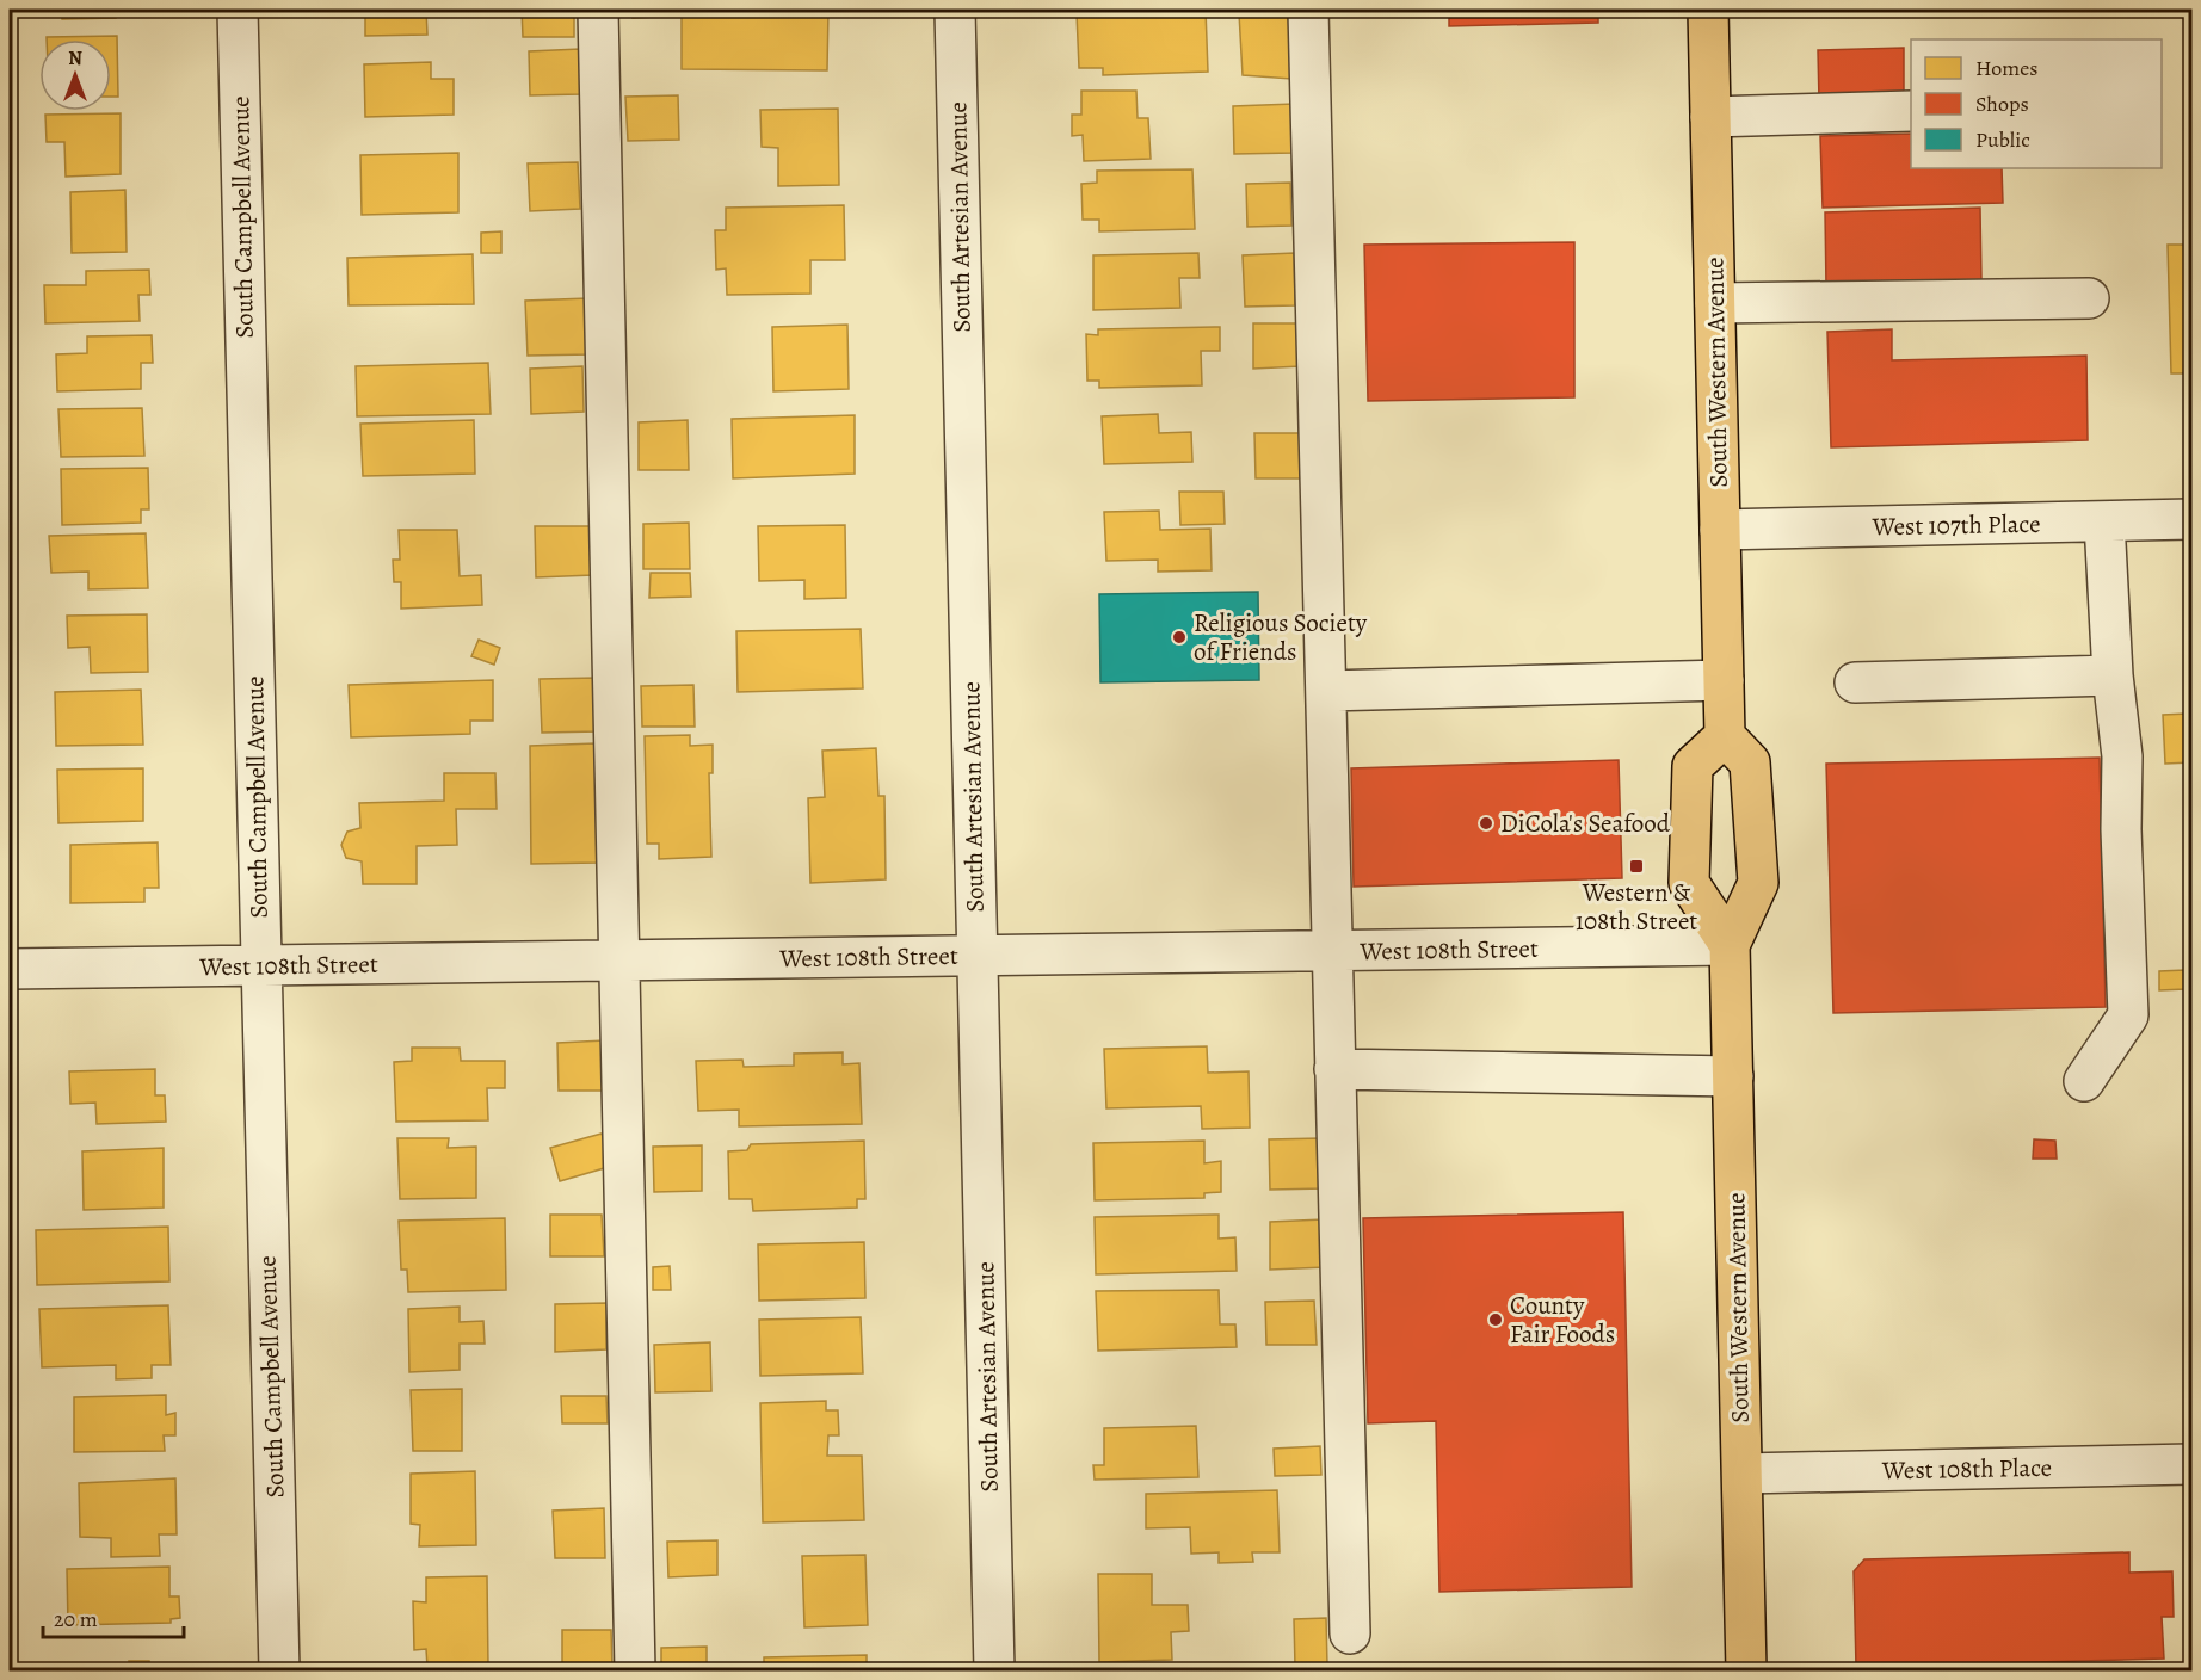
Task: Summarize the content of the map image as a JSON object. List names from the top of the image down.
{
  "streets": {
    "main road": ["South Western Avenue"],
    "street": [
      "South Campbell Avenue",
      "South Artesian Avenue",
      "West 107th Place",
      "West 108th Street",
      "West 108th Place"
    ]
  },
  "crossings": [
    ["South Campbell Avenue", "West 108th Street"],
    ["South Artesian Avenue", "West 108th Street"],
    ["South Western Avenue", "West 107th Place"],
    ["South Western Avenue", "West 108th Street"],
    ["South Western Avenue", "West 108th Place"]
  ],
  "places": {
    "other": ["Religious Society of Friends", "DiCola's Seafood", "County Fair Foods"],
    "transit": ["Western & 108th Street"]
  },
  "legend": ["Homes", "Shops", "Public"],
  "scale_bar": "20 m",
  "north": "top"
}
